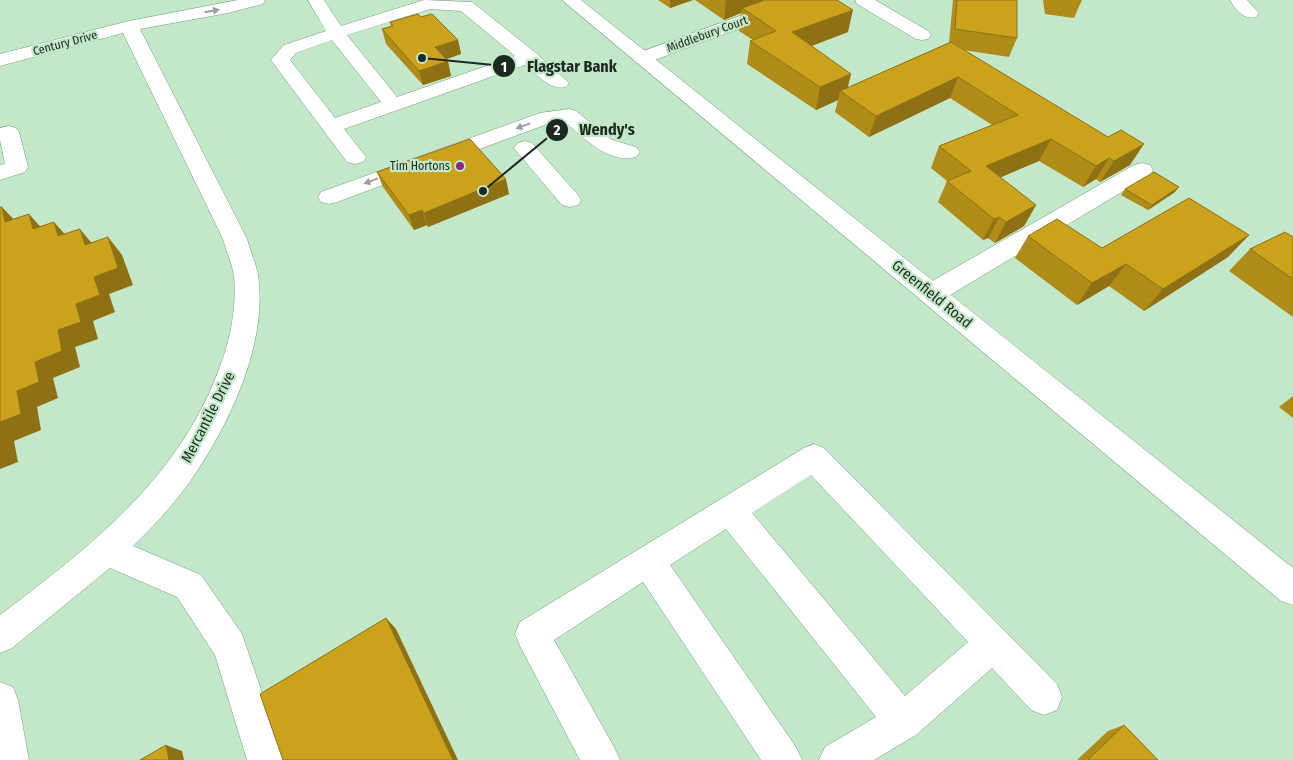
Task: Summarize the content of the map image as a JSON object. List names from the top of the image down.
{
  "streets": {
    "street": [
      "Middlebury Court",
      "Century Drive",
      "Greenfield Road",
      "Mercantile Drive"
    ]
  },
  "crossings": [
    ["Middlebury Court", "Greenfield Road"],
    ["Century Drive", "Mercantile Drive"]
  ],
  "places": ["Flagstar Bank", "Tim Hortons", "Wendy's"]
}
